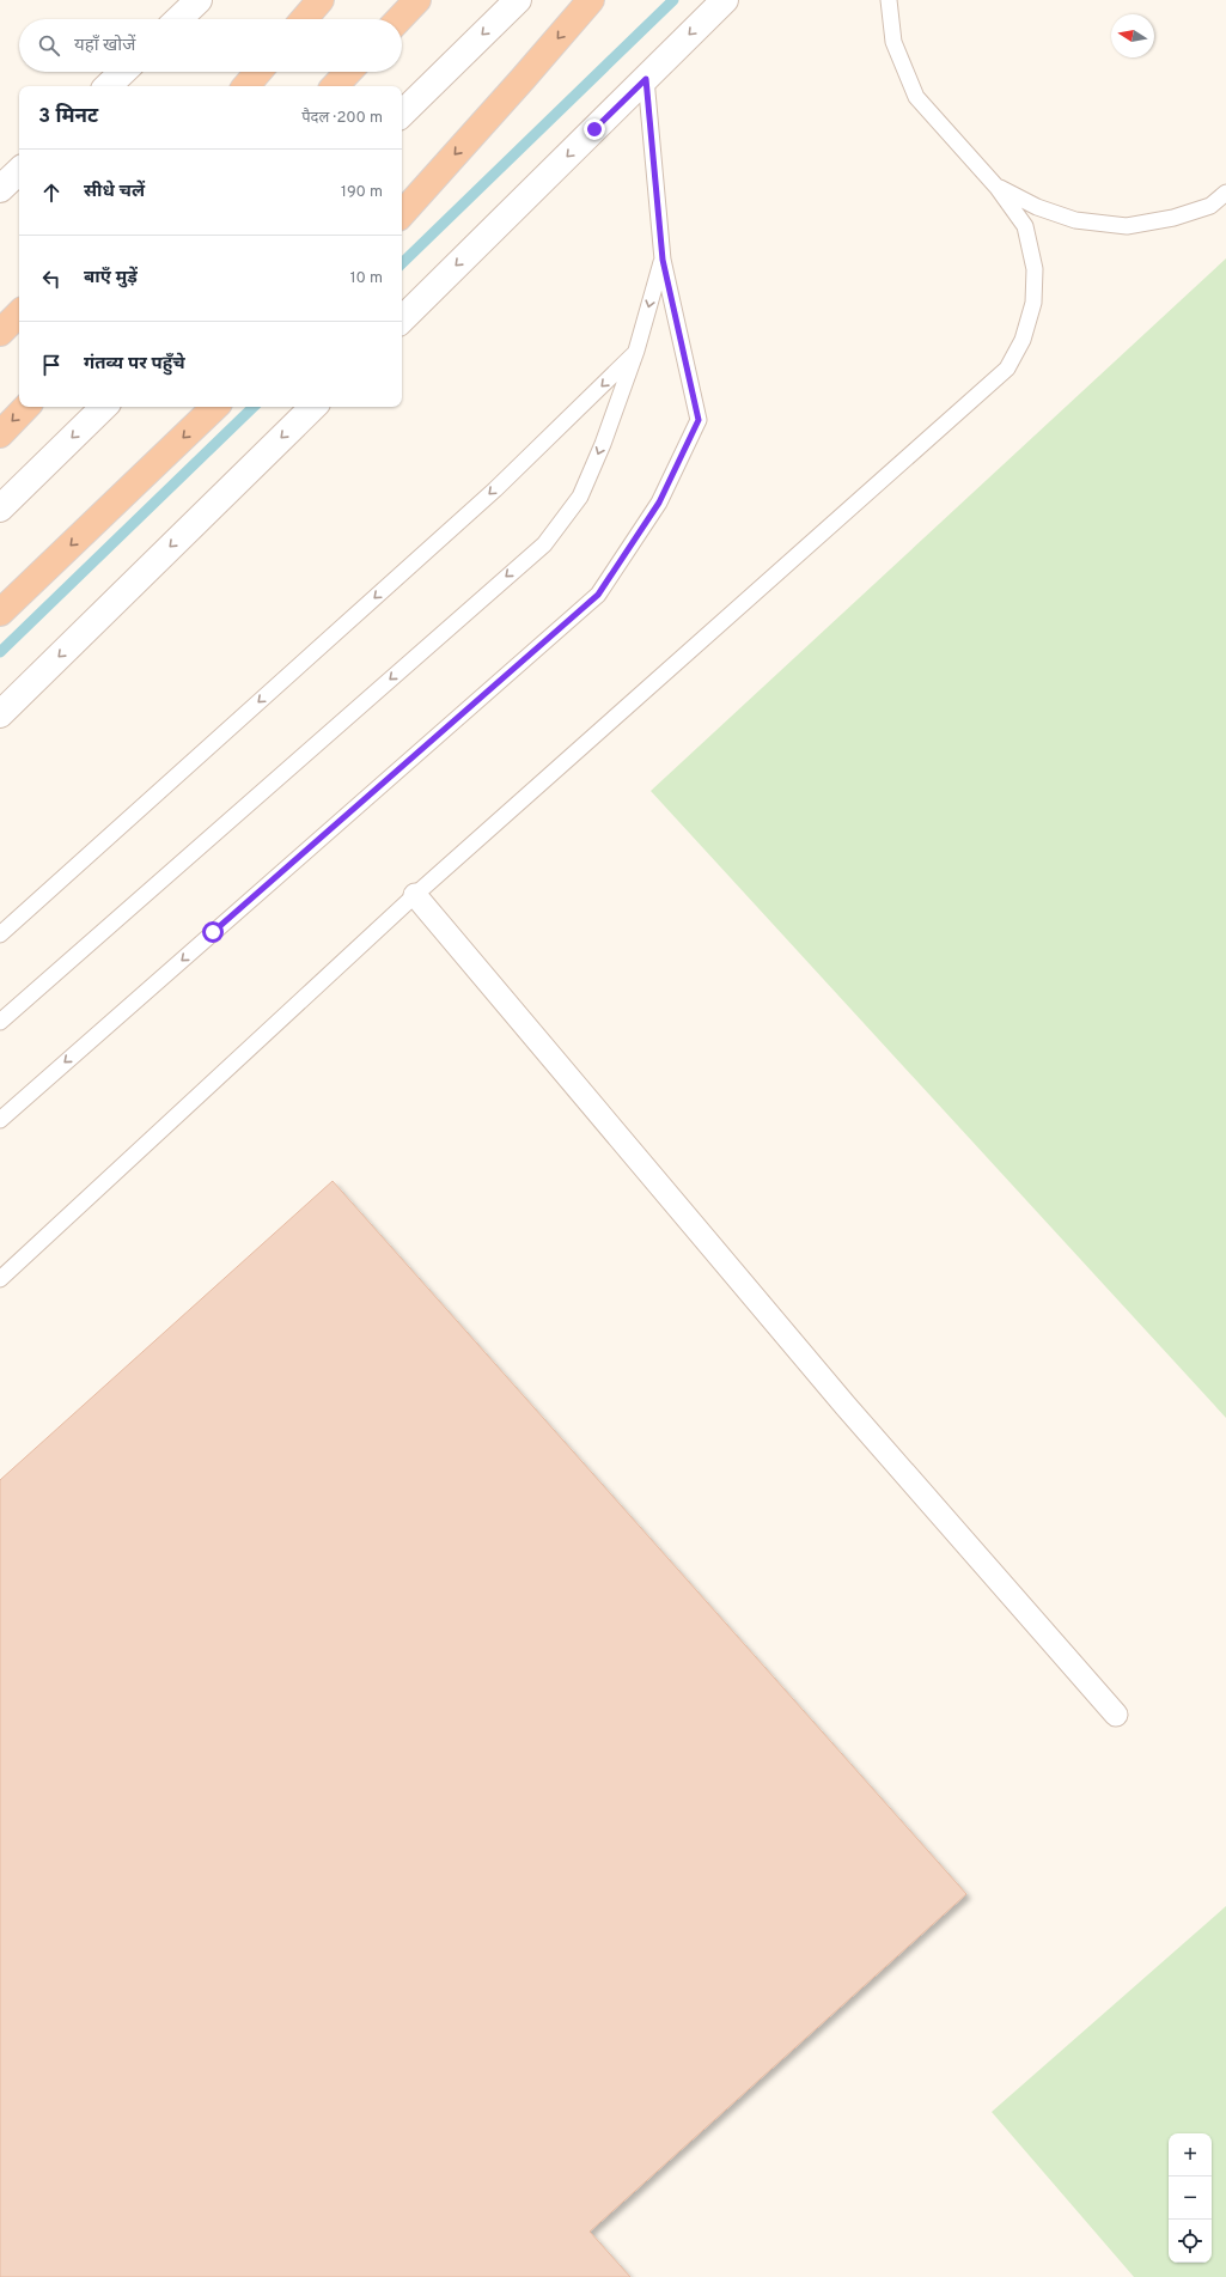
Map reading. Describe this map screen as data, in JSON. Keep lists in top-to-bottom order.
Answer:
{
  "north": "left",
  "page": {
    "search": "यहाँ खोजें",
    "heading": ["3 मिनट", "पैदल · 200 m"],
    "list": [
      ["सीधे चलें", "190 m"],
      ["बाएँ मुड़ें", "10 m"],
      "गंतव्य पर पहुँचे"
    ],
    "map_buttons": ["+", "−"]
  }
}
